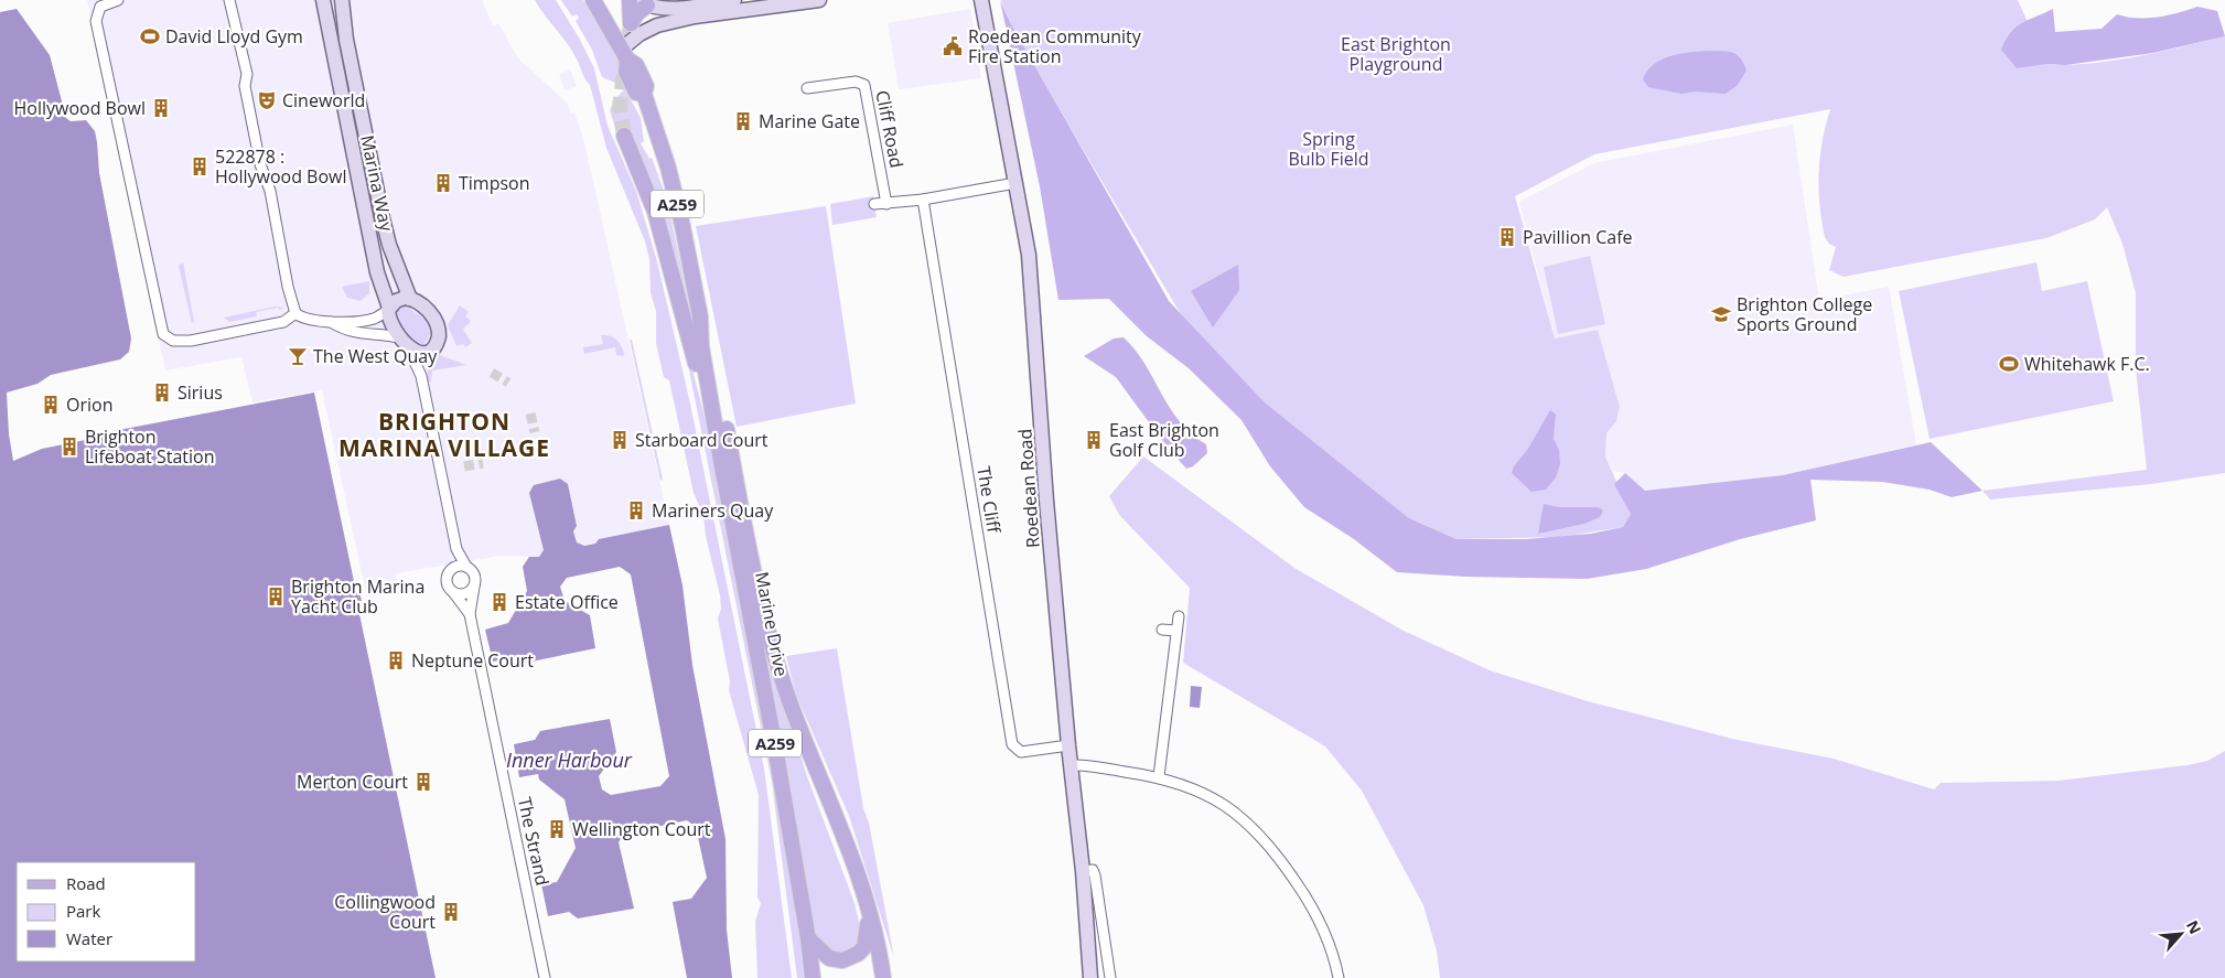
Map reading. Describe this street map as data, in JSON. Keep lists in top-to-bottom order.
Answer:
{
  "streets": {
    "main road": ["A259", "Marine Drive"],
    "street": [
      "Cliff Road",
      "Marina Way",
      "Roedean Road",
      "The Cliff",
      "The Strand"
    ]
  },
  "crossings": [
    ["Roedean Road", "The Cliff"]
  ],
  "districts": ["BRIGHTON MARINA VILLAGE"],
  "water": ["Inner Harbour"],
  "parks": ["East Brighton Playground", "Spring Bulb Field"],
  "places": {
    "sports": ["David Lloyd Gym", "Whitehawk F.C."],
    "public building": ["Roedean Community Fire Station"],
    "theatre": ["Cineworld"],
    "building": [
      "Hollywood Bowl",
      "Marine Gate",
      "522878 : Hollywood Bowl",
      "Timpson",
      "Pavillion Cafe",
      "Sirius",
      "Orion",
      "Starboard Court",
      "East Brighton Golf Club",
      "Brighton Lifeboat Station",
      "Mariners Quay",
      "Brighton Marina Yacht Club",
      "Estate Office",
      "Neptune Court",
      "Merton Court",
      "Wellington Court",
      "Collingwood Court"
    ],
    "school or university": ["Brighton College Sports Ground"],
    "bar": ["The West Quay"]
  },
  "legend": ["Road", "Park", "Water"],
  "north": "top right"
}
